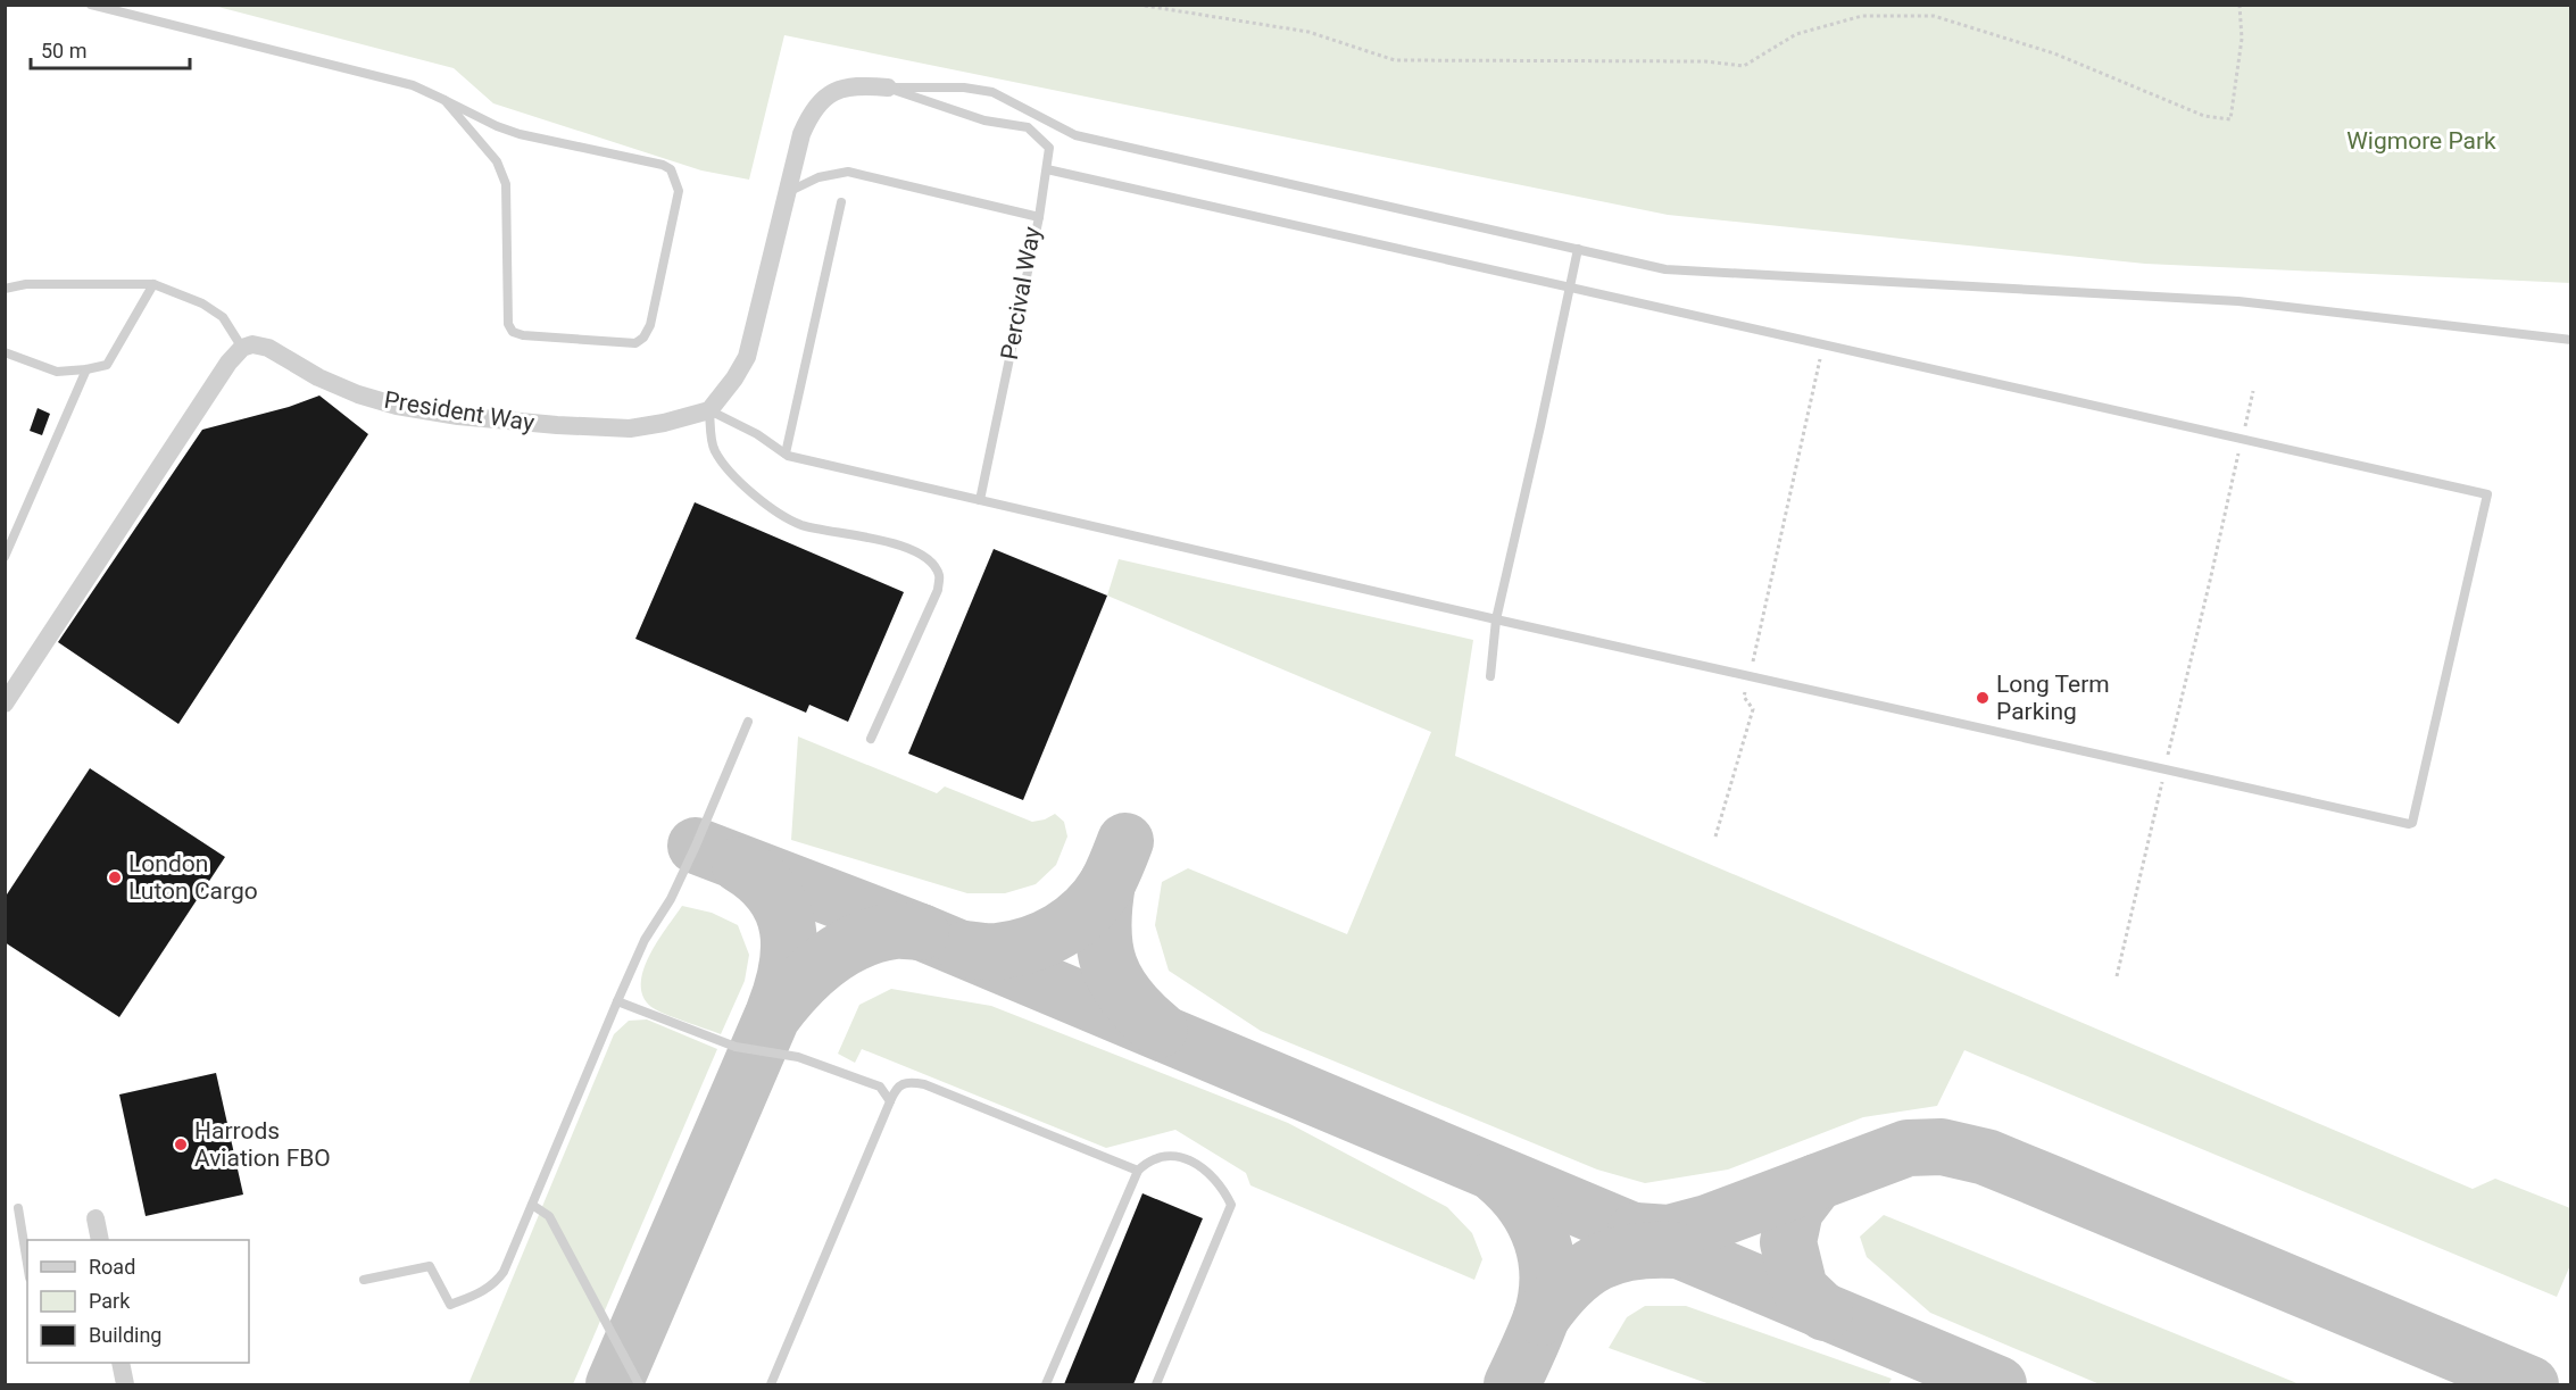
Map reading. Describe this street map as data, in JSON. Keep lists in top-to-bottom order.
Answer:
{
  "streets": {
    "street": ["President Way"],
    "lane": ["Percival Way"]
  },
  "parks": ["Wigmore Park"],
  "places": ["Long Term Parking", "London Luton Cargo", "Harrods Aviation FBO"],
  "legend": ["Road", "Park", "Building"],
  "scale_bar": "50 m"
}
